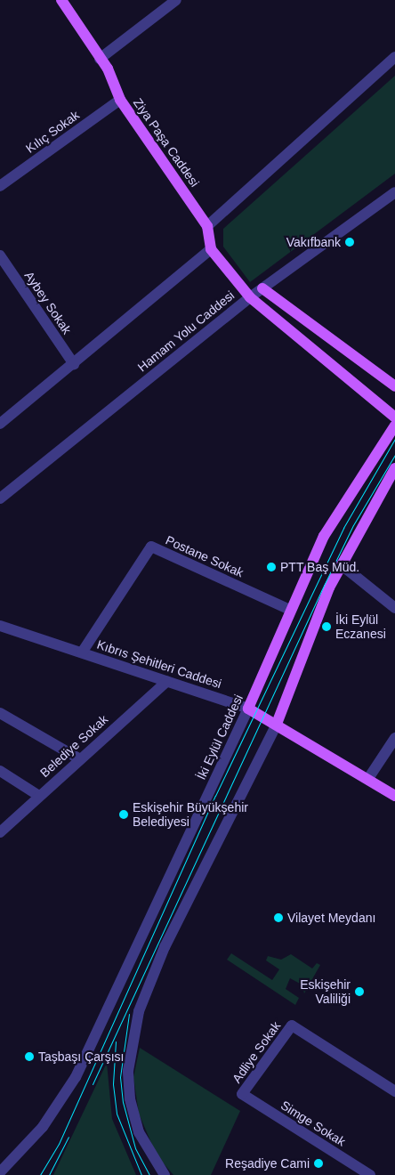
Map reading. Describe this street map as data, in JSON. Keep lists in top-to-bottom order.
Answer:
{
  "streets": {
    "main road": ["Ziya Paşa Caddesi", "Kıbrıs Şehitleri Caddesi", "İki Eylül Caddesi"],
    "street": [
      "Kılıç Sokak",
      "Aybey Sokak",
      "Hamam Yolu Caddesi",
      "Postane Sokak",
      "Belediye Sokak",
      "Adliye Sokak",
      "Simge Sokak"
    ]
  },
  "crossings": [
    ["Kılıç Sokak", "Ziya Paşa Caddesi"],
    ["Postane Sokak", "Kıbrıs Şehitleri Caddesi"],
    ["Postane Sokak", "İki Eylül Caddesi"],
    ["Kıbrıs Şehitleri Caddesi", "İki Eylül Caddesi"],
    ["Kıbrıs Şehitleri Caddesi", "Belediye Sokak"],
    ["Adliye Sokak", "Simge Sokak"]
  ],
  "places": [
    "Vakıfbank",
    "PTT Baş Müd.",
    "İki Eylül Eczanesi",
    "Eskişehir Büyükşehir Belediyesi",
    "Vilayet Meydanı",
    "Eskişehir Valiliği",
    "Taşbaşı Çarşısı",
    "Reşadiye Cami"
  ]
}
